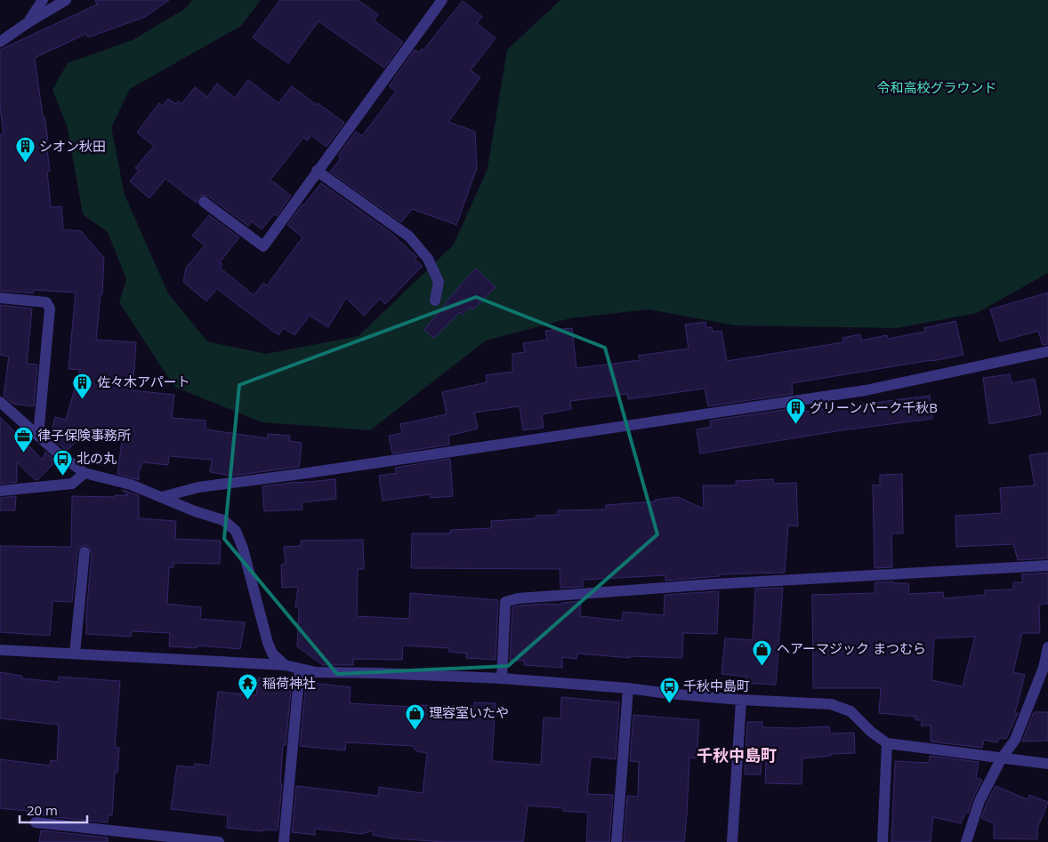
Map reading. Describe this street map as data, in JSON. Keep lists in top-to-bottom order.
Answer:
{
  "districts": ["千秋中島町"],
  "parks": ["令和高校グラウンド"],
  "places": {
    "building": ["シオン秋田", "佐々木アパート", "グリーンパーク千秋B"],
    "office": ["律子保険事務所"],
    "bus stop": ["北の丸", "千秋中島町"],
    "shop": ["ヘアーマジック まつむら", "理容室いたや"],
    "temple": ["稲荷神社"]
  },
  "scale_bar": "20 m"
}
